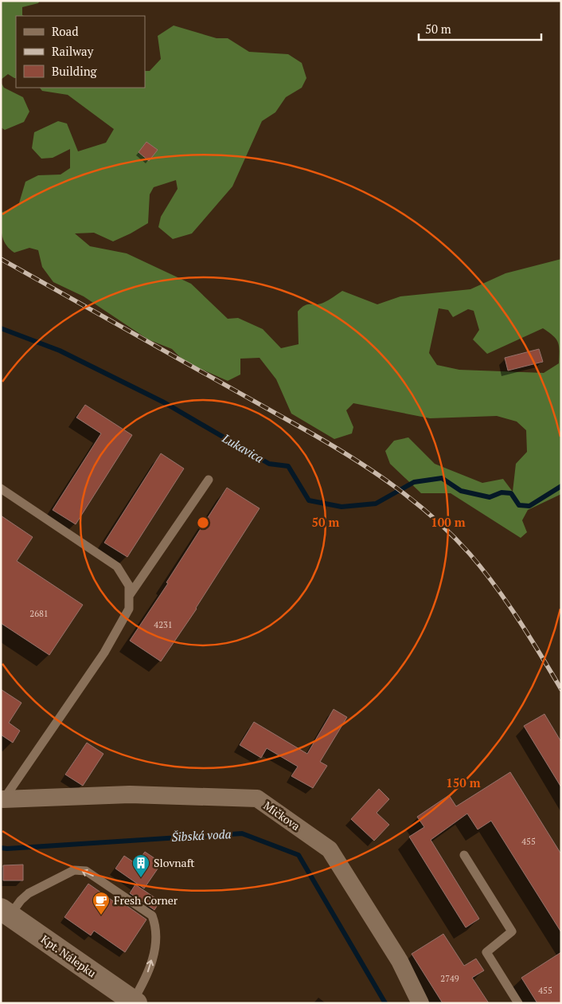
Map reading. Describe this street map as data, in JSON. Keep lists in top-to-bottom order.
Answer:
{
  "streets": {
    "main road": ["Kpt. Nálepku"],
    "street": ["Mičkova"]
  },
  "water": ["Lukavica", "Šibská voda"],
  "places": {
    "building": ["Slovnaft"],
    "cafe": ["Fresh Corner"]
  },
  "house_numbers": [
    "2681",
    "4231",
    "455",
    "2749",
    "455"
  ],
  "legend": ["Road", "Railway", "Building"],
  "scale_bar": "50 m",
  "rings": ["50 m", "100 m", "150 m"]
}
